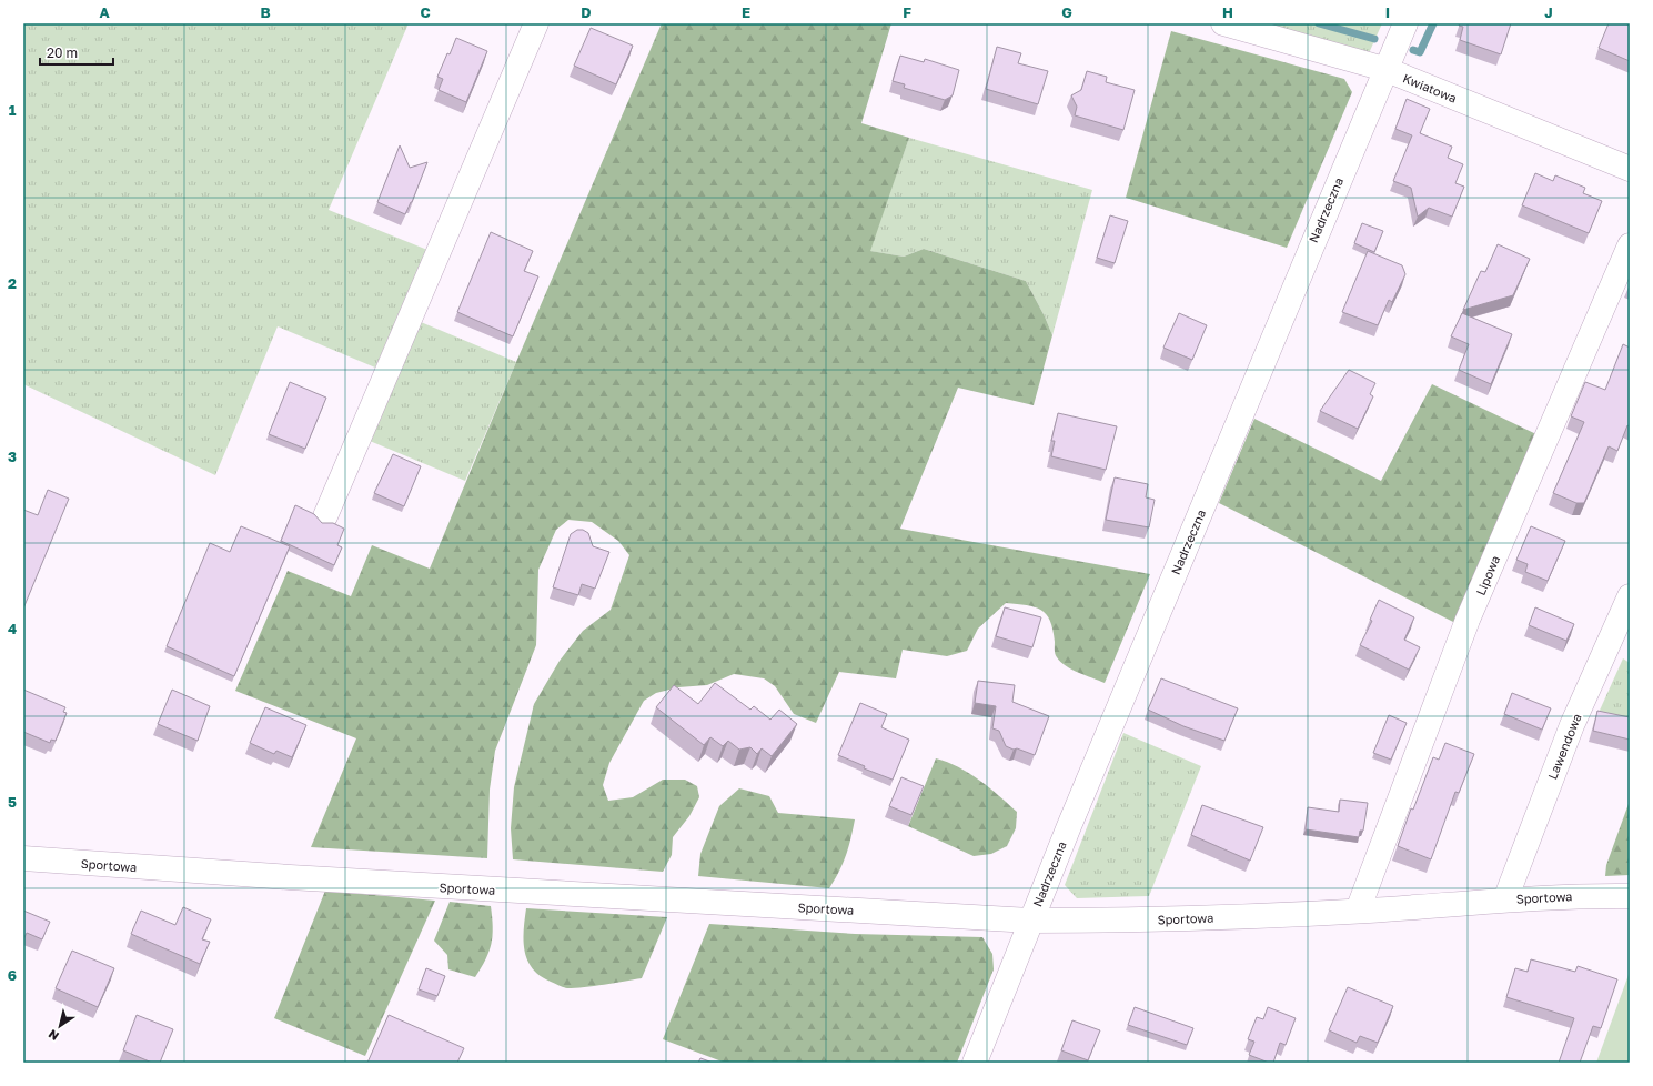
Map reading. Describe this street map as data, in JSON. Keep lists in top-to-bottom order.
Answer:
{
  "streets": {
    "street": [
      "Kwiatowa",
      "Nadrzeczna",
      "Lipowa",
      "Lawendowa",
      "Sportowa"
    ]
  },
  "crossings": [
    ["Kwiatowa", "Nadrzeczna"],
    ["Nadrzeczna", "Sportowa"],
    ["Lipowa", "Sportowa"],
    ["Lawendowa", "Sportowa"]
  ],
  "scale_bar": "20 m",
  "north": "bottom left",
  "grid": {
    "columns": [
      "A",
      "B",
      "C",
      "D",
      "E",
      "F",
      "G",
      "H",
      "I",
      "J"
    ],
    "rows": [
      "1",
      "2",
      "3",
      "4",
      "5",
      "6"
    ]
  }
}
